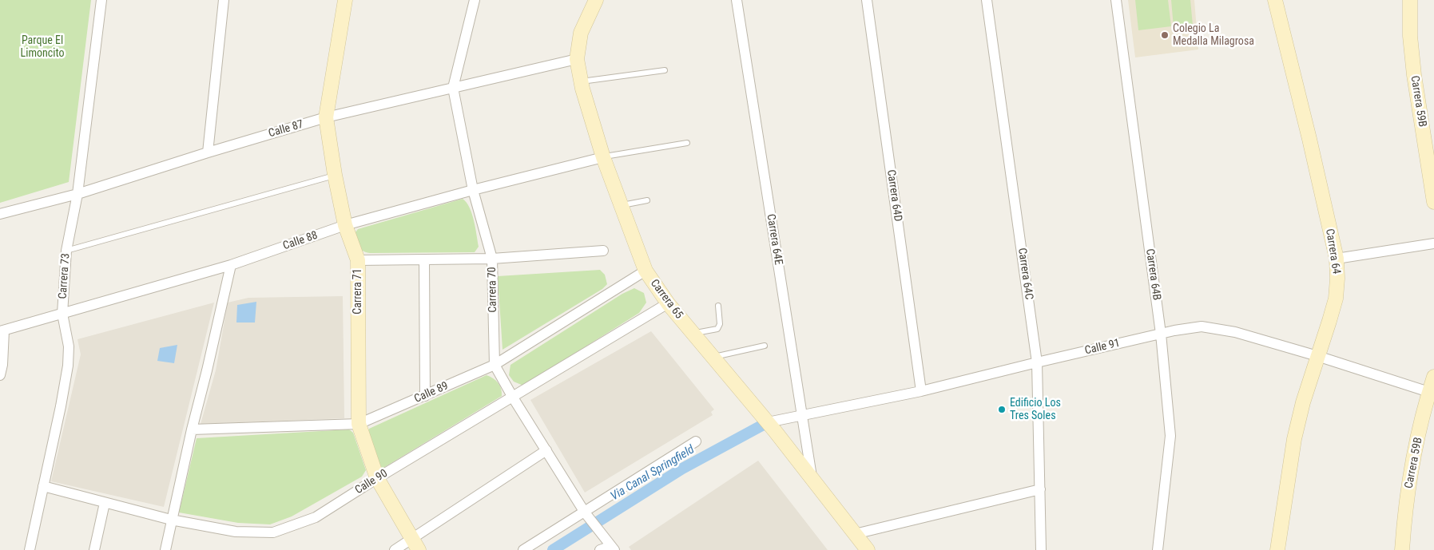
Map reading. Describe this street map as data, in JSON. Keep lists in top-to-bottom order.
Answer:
{
  "streets": {
    "street": [
      "Carrera 59B",
      "Calle 87",
      "Carrera 64D",
      "Carrera 64E",
      "Calle 88",
      "Carrera 64",
      "Carrera 64C",
      "Carrera 64B",
      "Carrera 73",
      "Carrera 70",
      "Carrera 71",
      "Carrera 65",
      "Calle 91",
      "Calle 89",
      "Calle 90"
    ]
  },
  "crossings": [
    ["Carrera 59B", "Calle 91"],
    ["Calle 87", "Carrera 73"],
    ["Calle 87", "Carrera 70"],
    ["Calle 87", "Carrera 71"],
    ["Calle 87", "Carrera 65"],
    ["Carrera 64D", "Calle 91"],
    ["Carrera 64E", "Carrera 65"],
    ["Carrera 64E", "Calle 91"],
    ["Calle 88", "Carrera 73"],
    ["Calle 88", "Carrera 70"],
    ["Calle 88", "Carrera 71"],
    ["Calle 88", "Carrera 65"],
    ["Carrera 64", "Calle 91"],
    ["Carrera 64C", "Calle 91"],
    ["Carrera 64B", "Calle 91"],
    ["Carrera 73", "Calle 90"],
    ["Carrera 70", "Calle 89"],
    ["Carrera 70", "Calle 90"],
    ["Carrera 71", "Calle 89"],
    ["Carrera 71", "Calle 90"],
    ["Carrera 65", "Calle 91"],
    ["Carrera 65", "Calle 89"],
    ["Carrera 65", "Calle 90"]
  ],
  "water": ["Via Canal Springfield"],
  "parks": ["Parque El Limoncito"],
  "places": ["Colegio La Medalla Milagrosa", "Edificio Los Tres Soles"]
}
